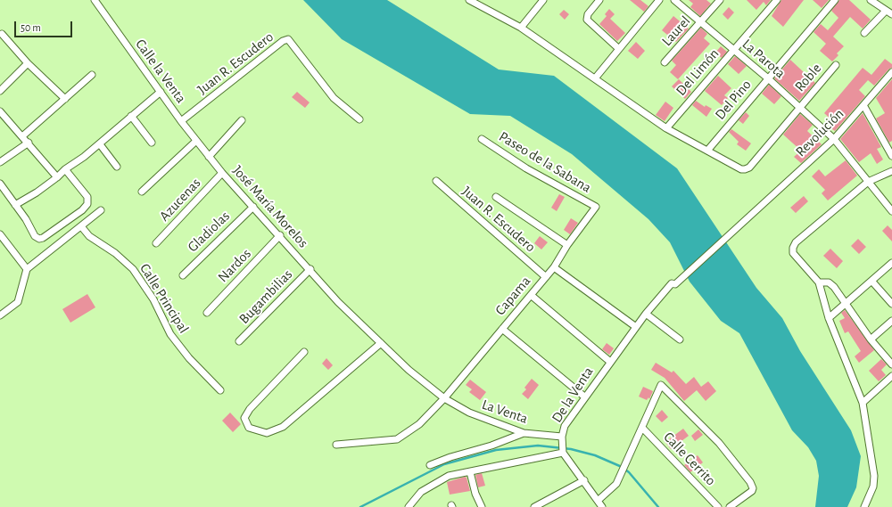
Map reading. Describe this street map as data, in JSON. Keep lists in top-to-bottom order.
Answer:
{
  "streets": {
    "street": [
      "Laurel",
      "La Parota",
      "Juan R. Escudero",
      "Calle la Venta",
      "Del Limón",
      "Roble",
      "Del Pino",
      "Revolución",
      "Paseo de la Sabana",
      "Azucenas",
      "José María Morelos",
      "Gladiolas",
      "Nardos",
      "Capama",
      "Bugambilias",
      "Calle Principal",
      "De la Venta",
      "La Venta",
      "Calle Cerrito"
    ]
  },
  "crossings": [
    ["Laurel", "La Parota"],
    ["La Parota", "Del Limón"],
    ["La Parota", "Roble"],
    ["La Parota", "Del Pino"],
    ["La Parota", "Revolución"],
    ["Juan R. Escudero", "Calle la Venta"],
    ["Juan R. Escudero", "José María Morelos"],
    ["Juan R. Escudero", "Capama"],
    ["Calle la Venta", "José María Morelos"],
    ["Del Limón", "Roble"],
    ["Roble", "Del Pino"],
    ["Revolución", "De la Venta"],
    ["Paseo de la Sabana", "Capama"],
    ["Azucenas", "José María Morelos"],
    ["José María Morelos", "Gladiolas"],
    ["José María Morelos", "Nardos"],
    ["José María Morelos", "Bugambilias"],
    ["José María Morelos", "La Venta"],
    ["Capama", "La Venta"],
    ["De la Venta", "La Venta"]
  ],
  "scale_bar": "50 m"
}
